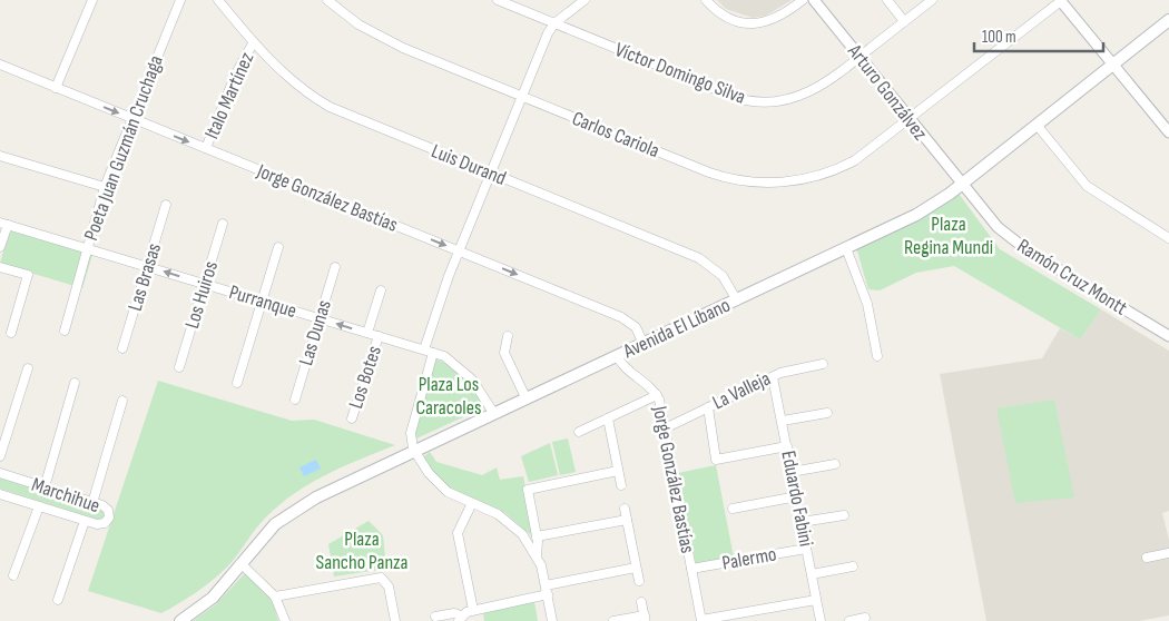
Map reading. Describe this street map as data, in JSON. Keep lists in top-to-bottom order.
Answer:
{
  "streets": {
    "main road": ["Avenida El Líbano"],
    "street": [
      "Víctor Domingo Silva",
      "Arturo Gonzálvez",
      "Italo Martínez",
      "Carlos Cariola",
      "Poeta Juan Guzmán Cruchaga",
      "Luis Durand",
      "Jorge González Bastías",
      "Las Brasas",
      "Ramón Cruz Montt",
      "Los Huiros",
      "Purranque",
      "Las Dunas",
      "Los Botes",
      "La Valleja",
      "Marchihue",
      "Eduardo Fabini",
      "Palermo"
    ]
  },
  "crossings": [
    ["Víctor Domingo Silva", "Arturo Gonzálvez"],
    ["Arturo Gonzálvez", "Carlos Cariola"],
    ["Arturo Gonzálvez", "Ramón Cruz Montt"],
    ["Arturo Gonzálvez", "Avenida El Líbano"],
    ["Italo Martínez", "Luis Durand"],
    ["Italo Martínez", "Jorge González Bastías"],
    ["Poeta Juan Guzmán Cruchaga", "Jorge González Bastías"],
    ["Poeta Juan Guzmán Cruchaga", "Purranque"],
    ["Luis Durand", "Avenida El Líbano"],
    ["Jorge González Bastías", "Avenida El Líbano"],
    ["Jorge González Bastías", "La Valleja"],
    ["Jorge González Bastías", "Palermo"],
    ["Las Brasas", "Purranque"],
    ["Ramón Cruz Montt", "Avenida El Líbano"],
    ["Los Huiros", "Purranque"],
    ["Purranque", "Avenida El Líbano"],
    ["Purranque", "Las Dunas"],
    ["Purranque", "Los Botes"],
    ["La Valleja", "Eduardo Fabini"],
    ["Eduardo Fabini", "Palermo"]
  ],
  "one_way": ["Jorge González Bastías"],
  "parks": ["Plaza Regina Mundi", "Plaza Los Caracoles", "Plaza Sancho Panza"],
  "scale_bar": "100 m"
}
